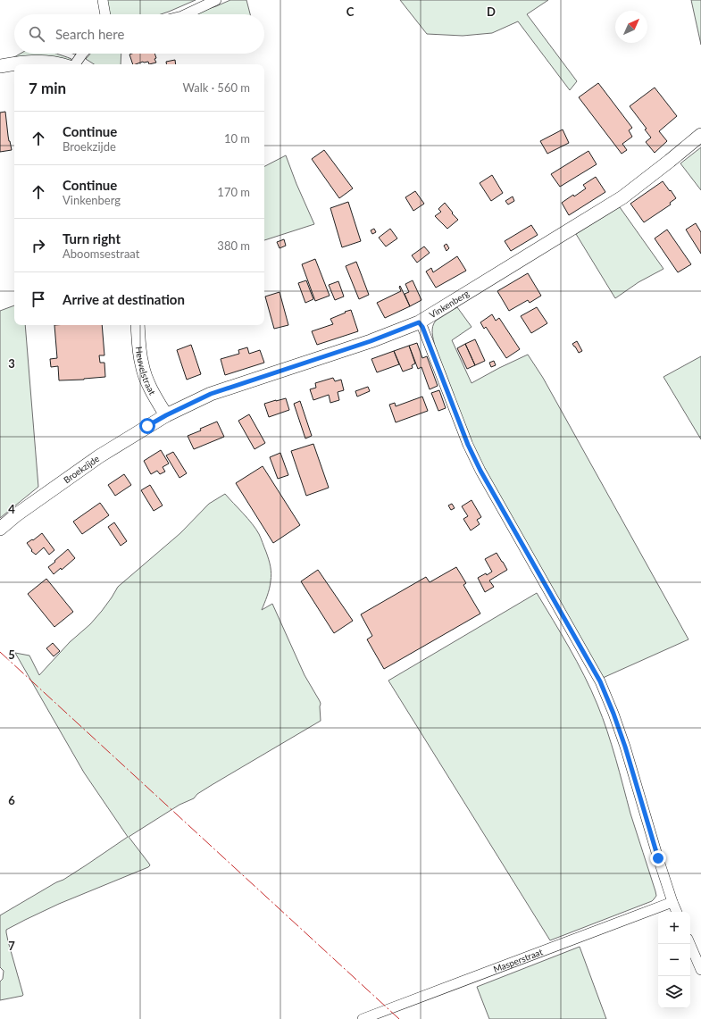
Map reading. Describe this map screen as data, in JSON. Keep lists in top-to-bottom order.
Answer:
{
  "streets": {
    "street": [
      "Vinkenberg",
      "Heuvelstraat",
      "Broekzijde",
      "Masperstraat"
    ]
  },
  "crossings": [
    ["Vinkenberg", "Heuvelstraat"],
    ["Vinkenberg", "Broekzijde"],
    ["Heuvelstraat", "Broekzijde"]
  ],
  "north": "top right",
  "page": {
    "search": "Search here",
    "heading": ["7 min", "Walk · 560 m"],
    "list": [
      ["Continue", "Broekzijde", "10 m"],
      ["Continue", "Vinkenberg", "170 m"],
      ["Turn right", "Aboomsestraat", "380 m"],
      "Arrive at destination"
    ],
    "map_buttons": ["+", "−"]
  },
  "grid": {
    "columns": ["C", "D"],
    "rows": [
      "3",
      "4",
      "5",
      "6",
      "7"
    ]
  }
}
